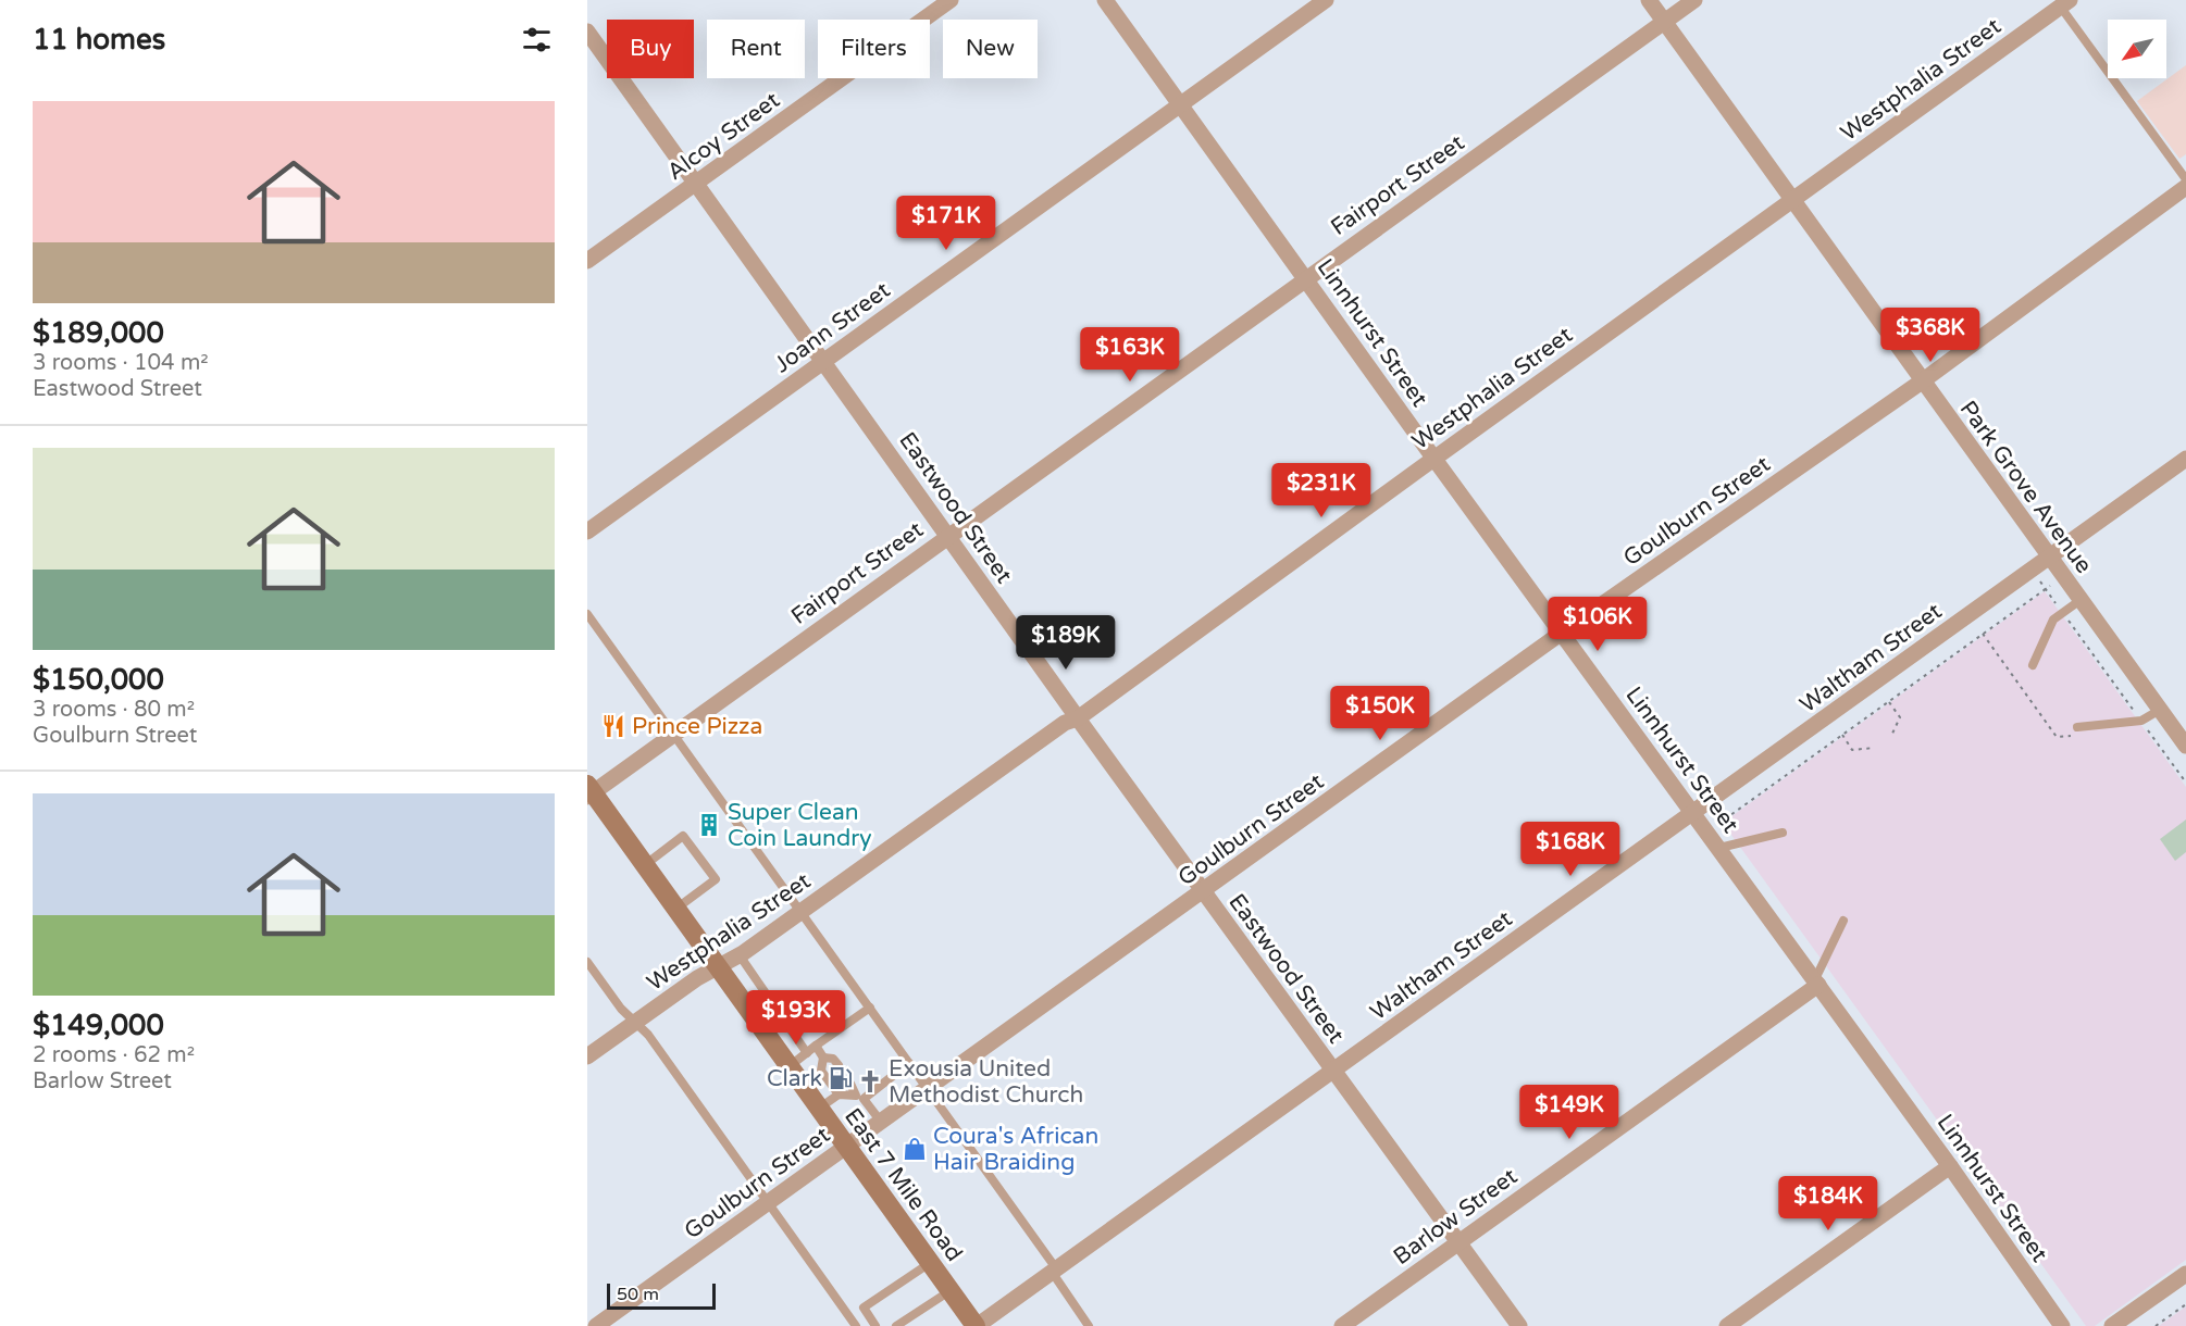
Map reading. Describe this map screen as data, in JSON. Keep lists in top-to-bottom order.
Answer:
{
  "streets": {
    "street": [
      "Westphalia Street",
      "Alcoy Street",
      "Fairport Street",
      "Joann Street",
      "Linnhurst Street",
      "Park Grove Avenue",
      "Eastwood Street",
      "Goulburn Street",
      "Waltham Street",
      "East 7 Mile Road",
      "Barlow Street"
    ]
  },
  "crossings": [
    ["Westphalia Street", "Linnhurst Street"],
    ["Westphalia Street", "Park Grove Avenue"],
    ["Westphalia Street", "Eastwood Street"],
    ["Westphalia Street", "East 7 Mile Road"],
    ["Alcoy Street", "Eastwood Street"],
    ["Fairport Street", "Linnhurst Street"],
    ["Fairport Street", "Park Grove Avenue"],
    ["Fairport Street", "Eastwood Street"],
    ["Fairport Street", "East 7 Mile Road"],
    ["Joann Street", "Linnhurst Street"],
    ["Joann Street", "Eastwood Street"],
    ["Linnhurst Street", "Goulburn Street"],
    ["Linnhurst Street", "Waltham Street"],
    ["Linnhurst Street", "Barlow Street"],
    ["Park Grove Avenue", "Goulburn Street"],
    ["Park Grove Avenue", "Waltham Street"],
    ["Eastwood Street", "Goulburn Street"],
    ["Eastwood Street", "Waltham Street"],
    ["Eastwood Street", "Barlow Street"],
    ["Goulburn Street", "East 7 Mile Road"],
    ["Waltham Street", "East 7 Mile Road"]
  ],
  "places": {
    "restaurant": ["Prince Pizza"],
    "building": ["Super Clean Coin Laundry"],
    "fuel station": ["Clark"],
    "church": ["Exousia United Methodist Church"],
    "shop": ["Coura's African Hair Braiding"]
  },
  "scale_bar": "50 m",
  "north": "bottom left",
  "page": {
    "heading": "11 homes",
    "chip": [
      "Buy",
      "Rent",
      "Filters",
      "New"
    ],
    "list": [
      {
        "name": "$189,000",
        "note": "3 rooms · 104 m² · Eastwood Street"
      },
      {
        "name": "$150,000",
        "note": "3 rooms · 80 m² · Goulburn Street"
      },
      {
        "name": "$149,000",
        "note": "2 rooms · 62 m² · Barlow Street"
      }
    ],
    "price": [
      "$171K",
      "$368K",
      "$163K",
      "$231K",
      "$106K",
      "$189K",
      "$150K",
      "$168K",
      "$193K",
      "$149K",
      "$184K"
    ],
    "scale": "50 m"
  }
}
